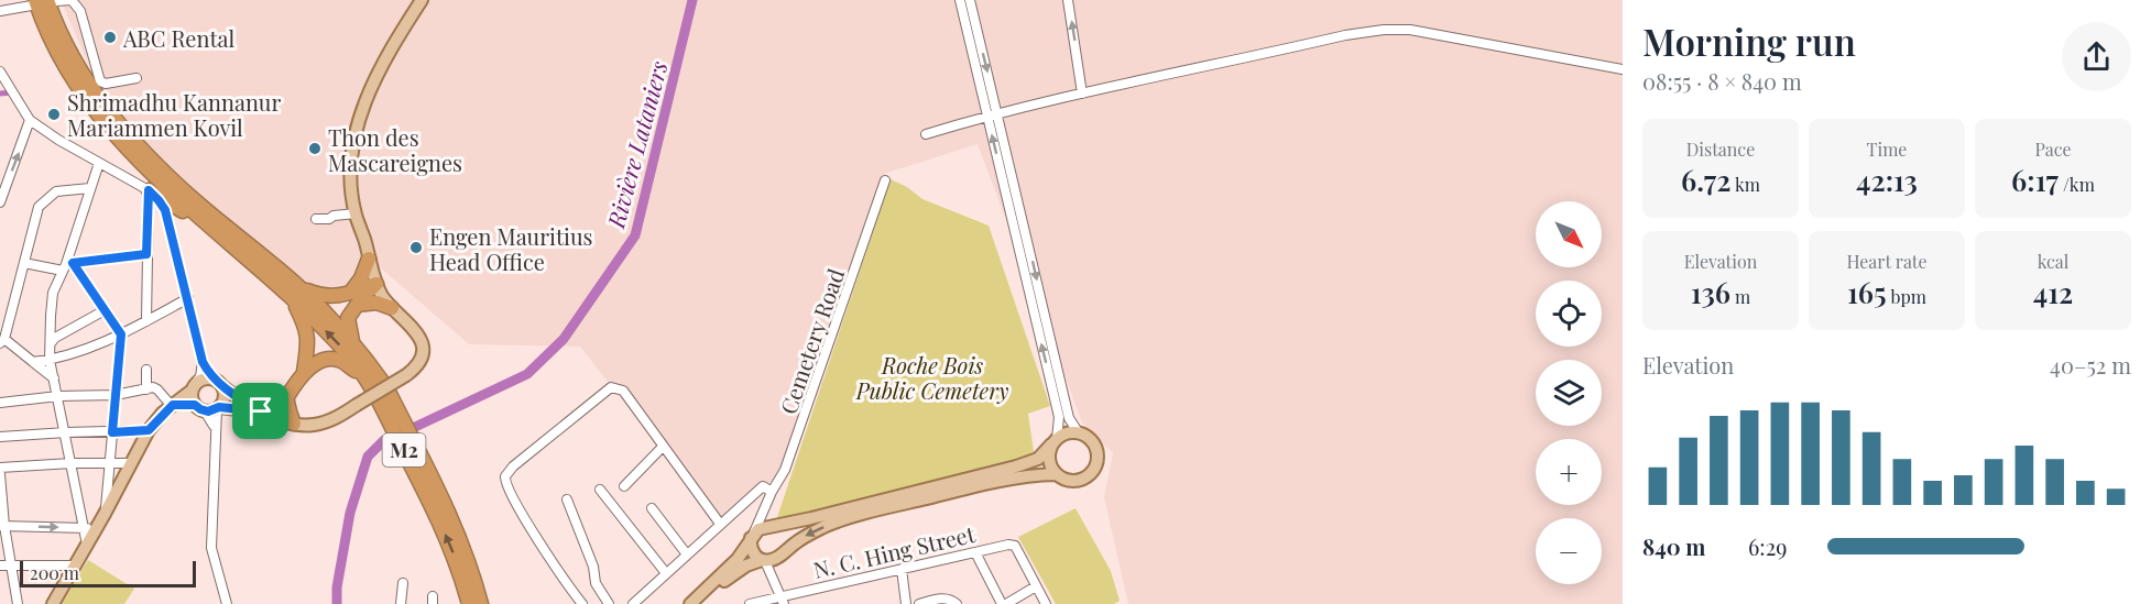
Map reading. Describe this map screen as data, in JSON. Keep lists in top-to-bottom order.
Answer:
{
  "streets": {
    "highway": ["M2"],
    "street": ["Cemetery Road", "N. C. Hing Street"]
  },
  "water": ["Rivière Lataniers"],
  "parks": ["Roche Bois Public Cemetery"],
  "places": [
    "ABC Rental",
    "Shrimadhu Kannanur Mariammen Kovil",
    "Thon des Mascareignes",
    "Engen Mauritius Head Office"
  ],
  "scale_bar": "200 m",
  "north": "bottom right",
  "page": {
    "heading": ["Morning run", "08:55 · 8 × 840 m"],
    "stats": [
      ["Distance", "6.72 km"],
      ["Time", "42:13"],
      ["Pace", "6:17 /km"],
      ["Elevation", "136 m"],
      ["Heart rate", "165 bpm"],
      ["kcal", "412"]
    ],
    "map_buttons": ["+", "−"],
    "chart": ["Elevation", "40–52 m"],
    "list": [
      {
        "name": "840 m",
        "note": "6:29"
      }
    ],
    "scale": "200 m"
  }
}
